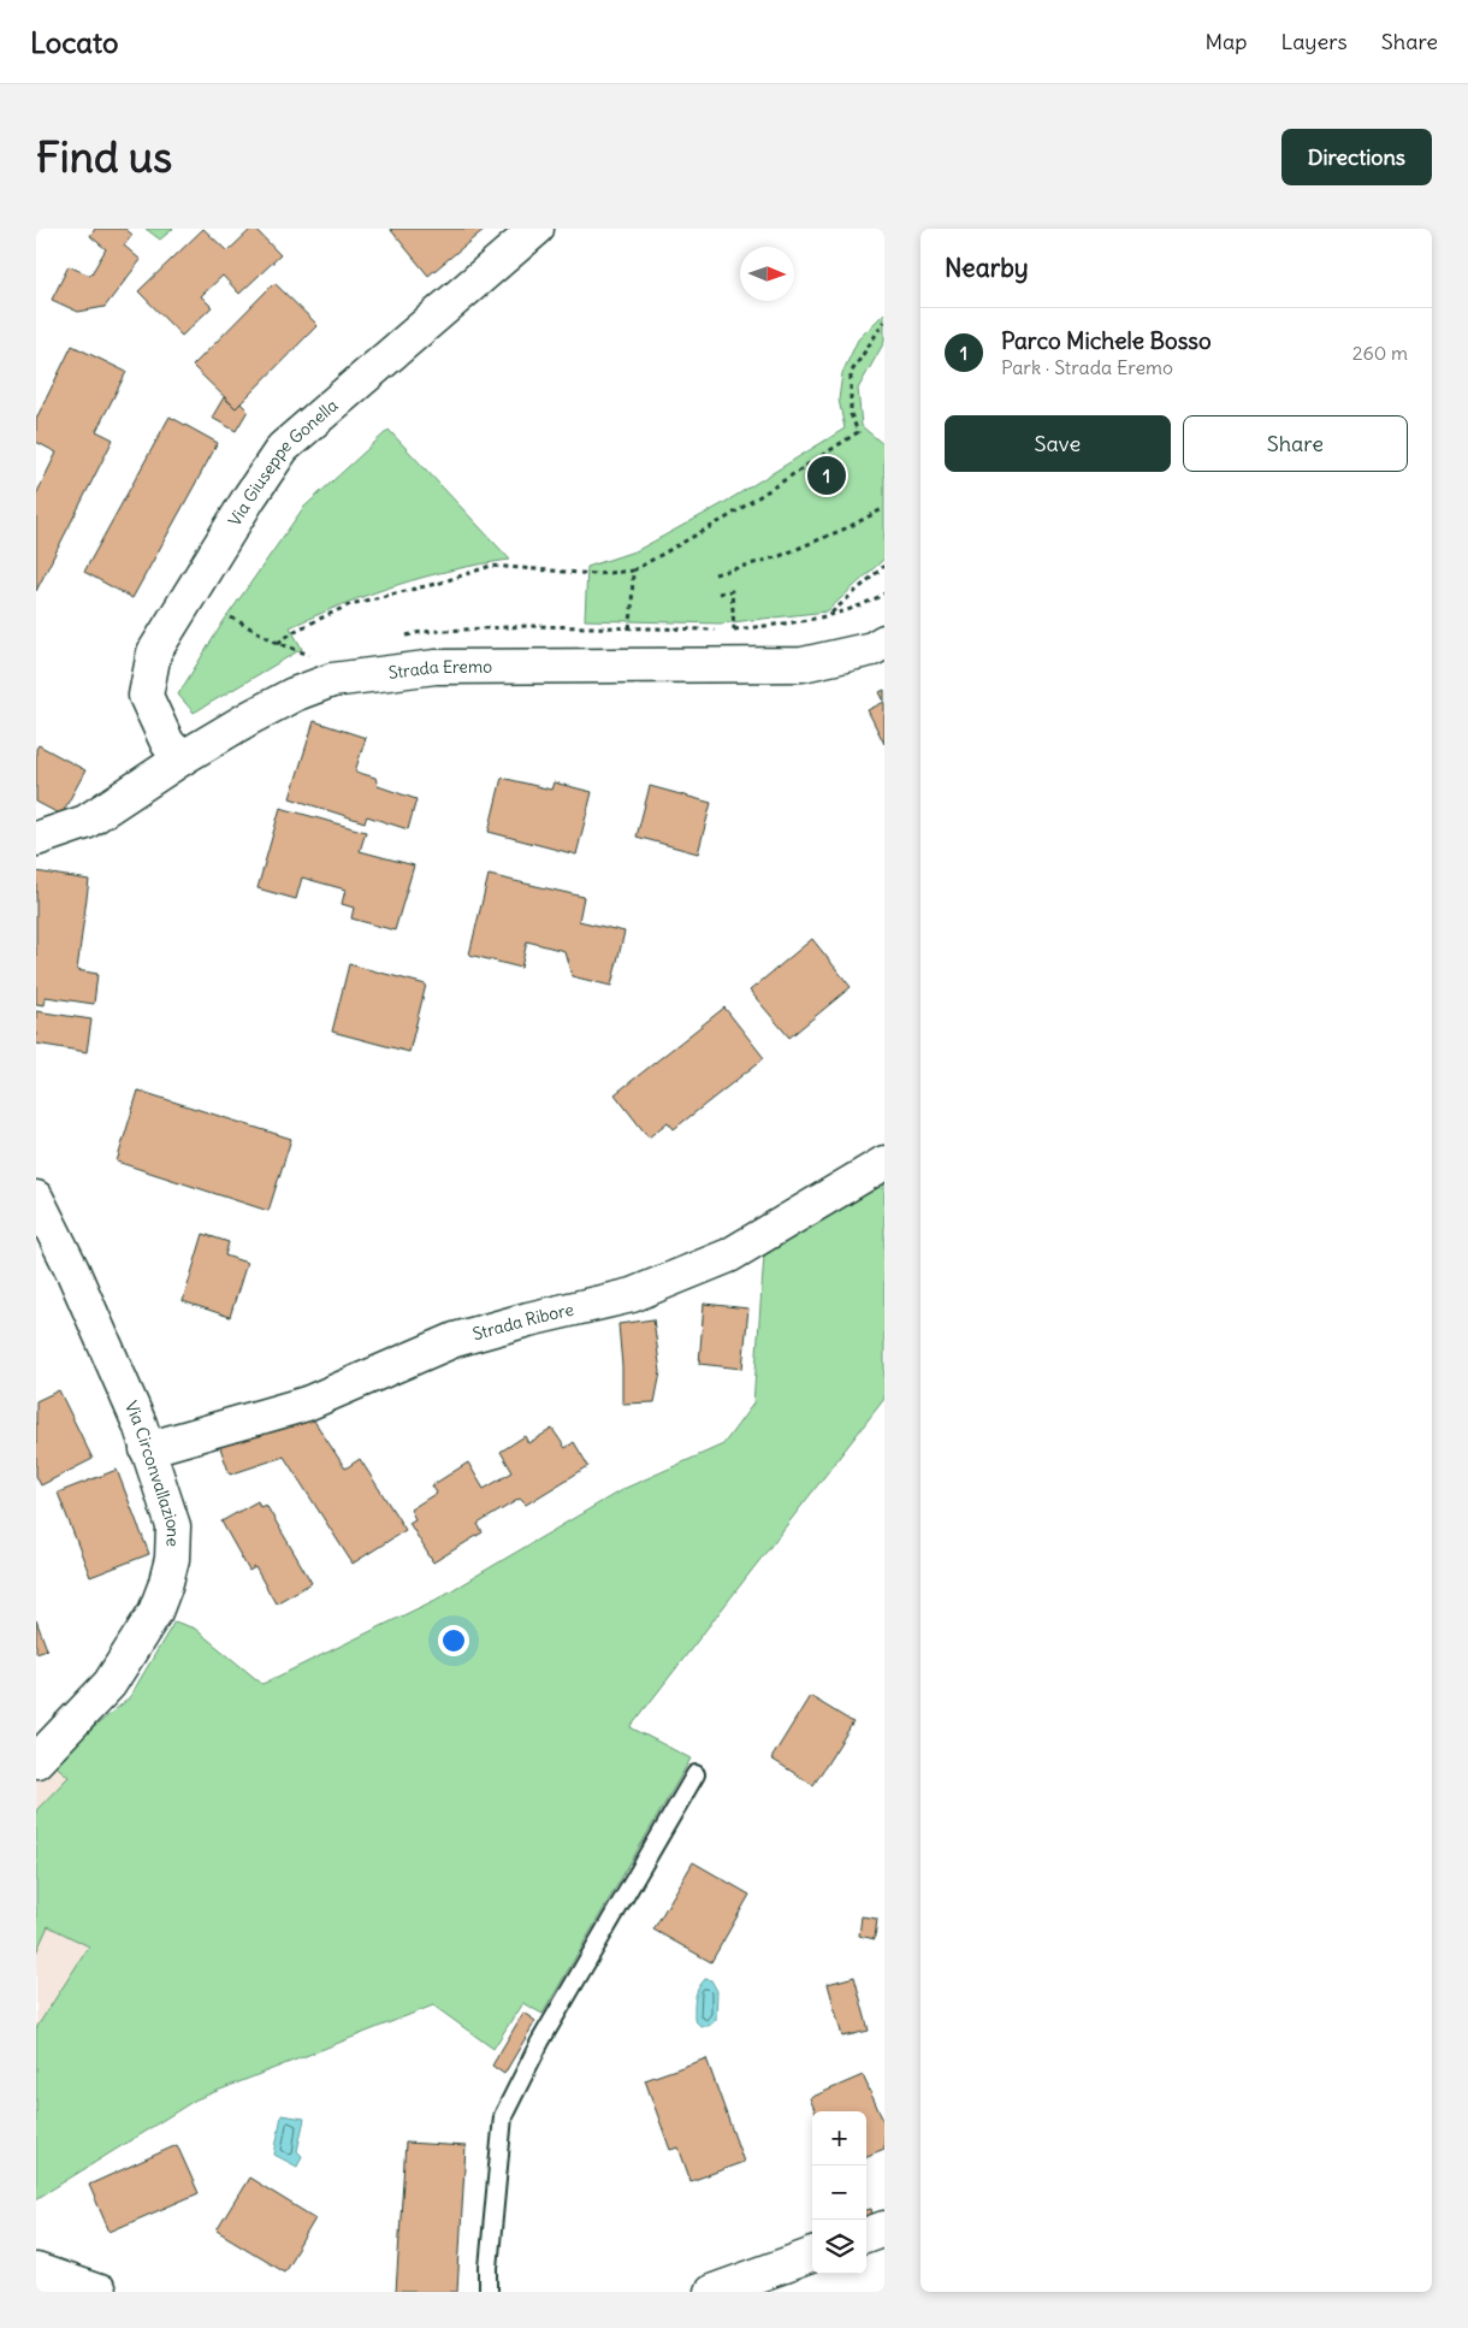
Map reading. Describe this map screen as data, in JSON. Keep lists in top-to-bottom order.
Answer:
{
  "streets": {
    "street": [
      "Via Giuseppe Gonella",
      "Strada Eremo",
      "Strada Ribore",
      "Via Circonvallazione"
    ]
  },
  "crossings": [
    ["Via Giuseppe Gonella", "Strada Eremo"],
    ["Strada Ribore", "Via Circonvallazione"]
  ],
  "north": "right",
  "page": {
    "header": "Locato",
    "nav": ["Map", "Layers", "Share"],
    "buttons": [
      "Directions",
      ["Save", "Share"]
    ],
    "title": "Find us",
    "heading": "Nearby",
    "list": [
      {
        "mark": "1",
        "name": "Parco Michele Bosso",
        "note": "Park · Strada Eremo",
        "value": "260 m"
      }
    ],
    "pins": "1",
    "map_buttons": ["+", "−"]
  }
}
